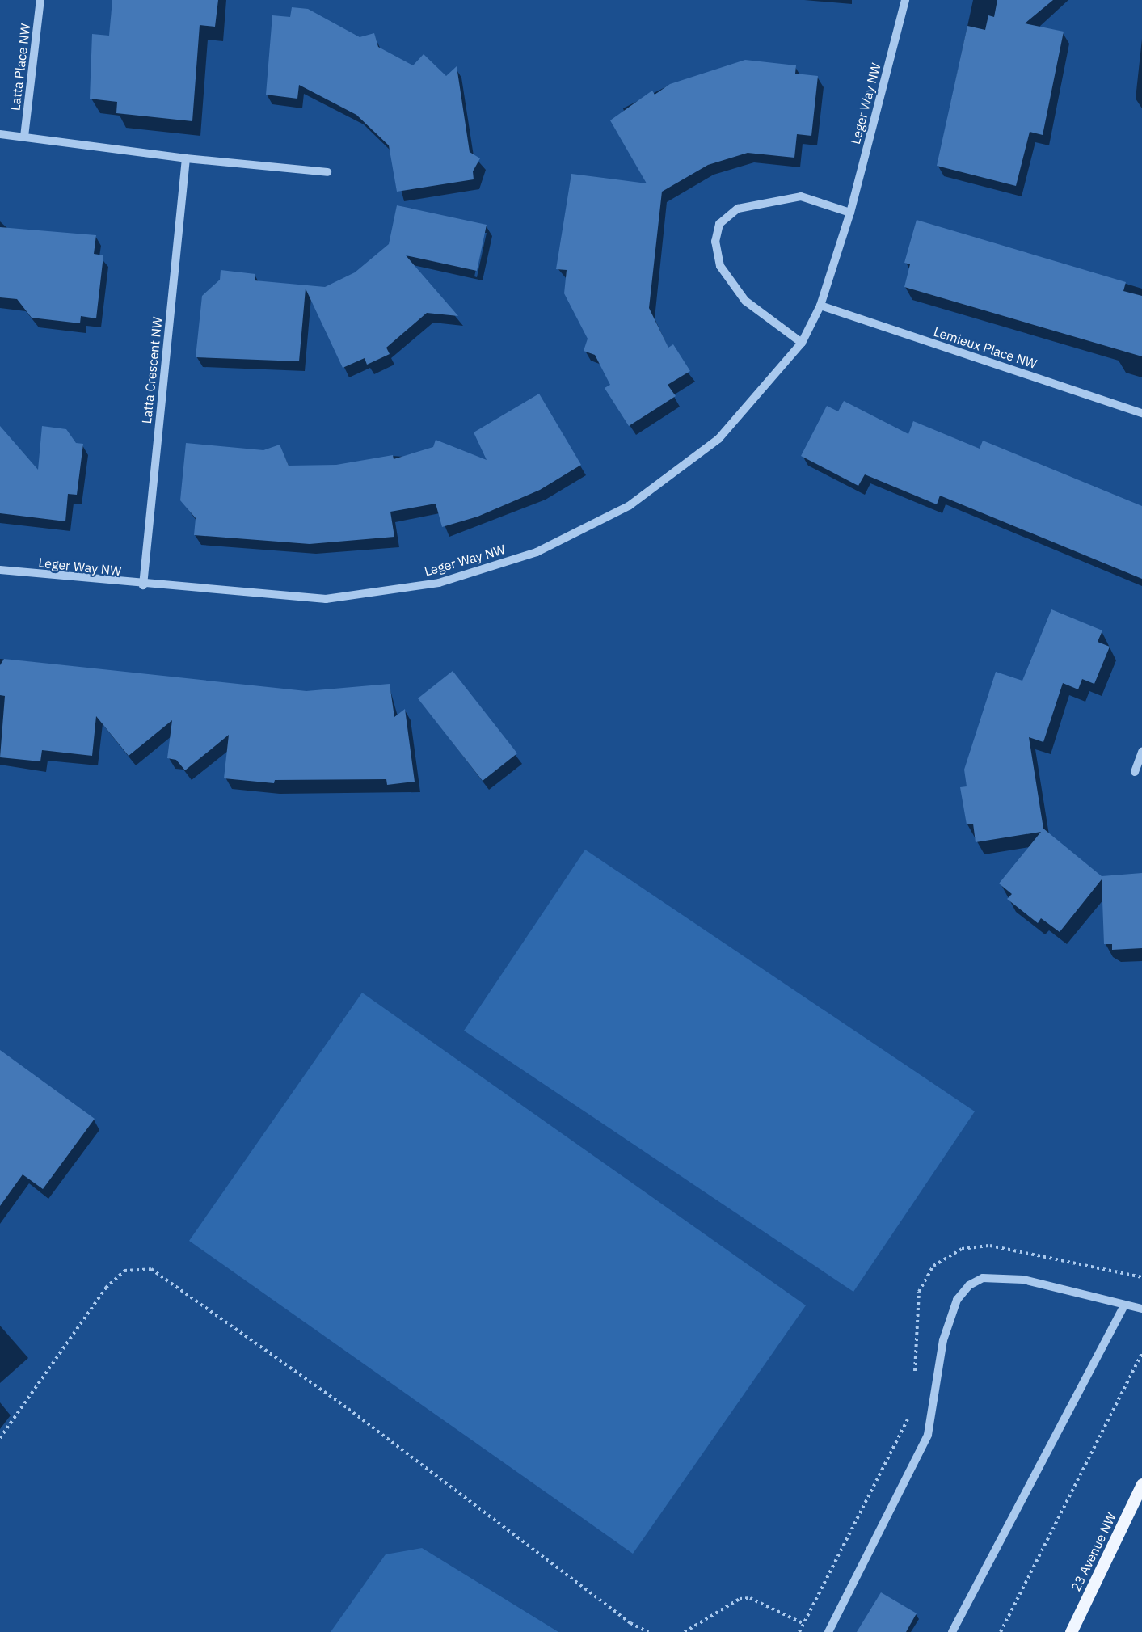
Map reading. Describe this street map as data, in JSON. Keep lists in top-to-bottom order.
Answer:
{
  "streets": {
    "main road": ["23 Avenue NW"],
    "street": [
      "Latta Place NW",
      "Leger Way NW",
      "Lemieux Place NW",
      "Latta Crescent NW"
    ]
  },
  "crossings": [
    ["Leger Way NW", "Lemieux Place NW"],
    ["Leger Way NW", "Latta Crescent NW"]
  ]
}
